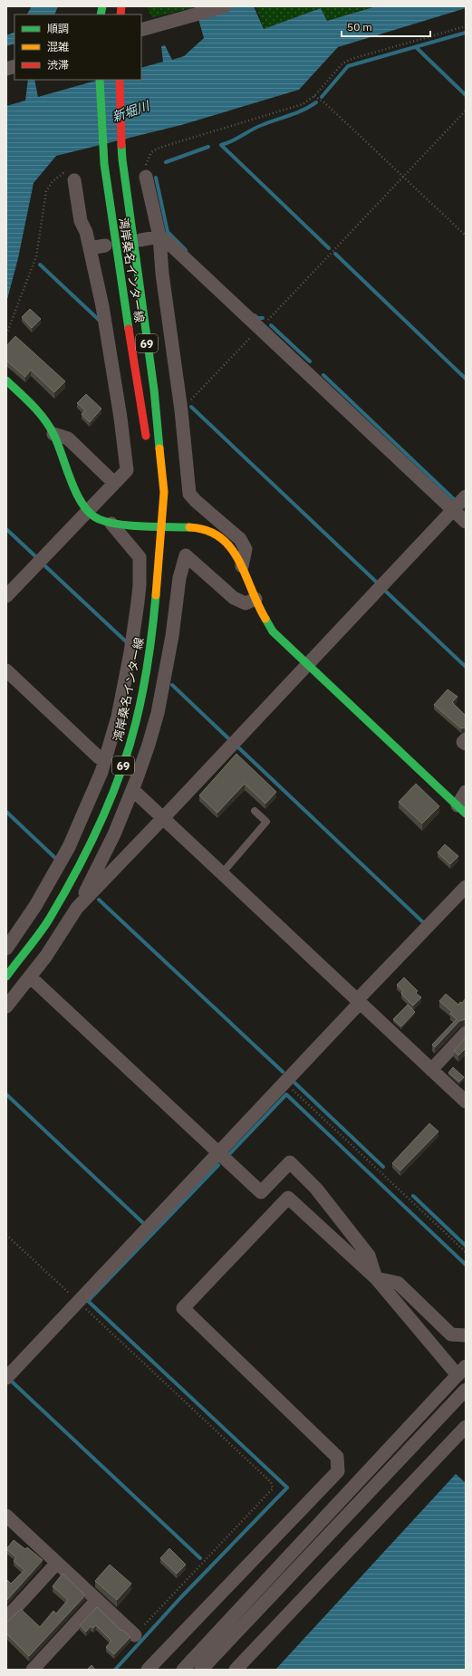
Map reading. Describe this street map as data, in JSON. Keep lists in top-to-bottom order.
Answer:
{
  "streets": {
    "main road": ["湾岸桑名インター線", "69"]
  },
  "water": ["新堀川"],
  "legend": ["順調", "混雑", "渋滞"],
  "scale_bar": "50 m"
}
